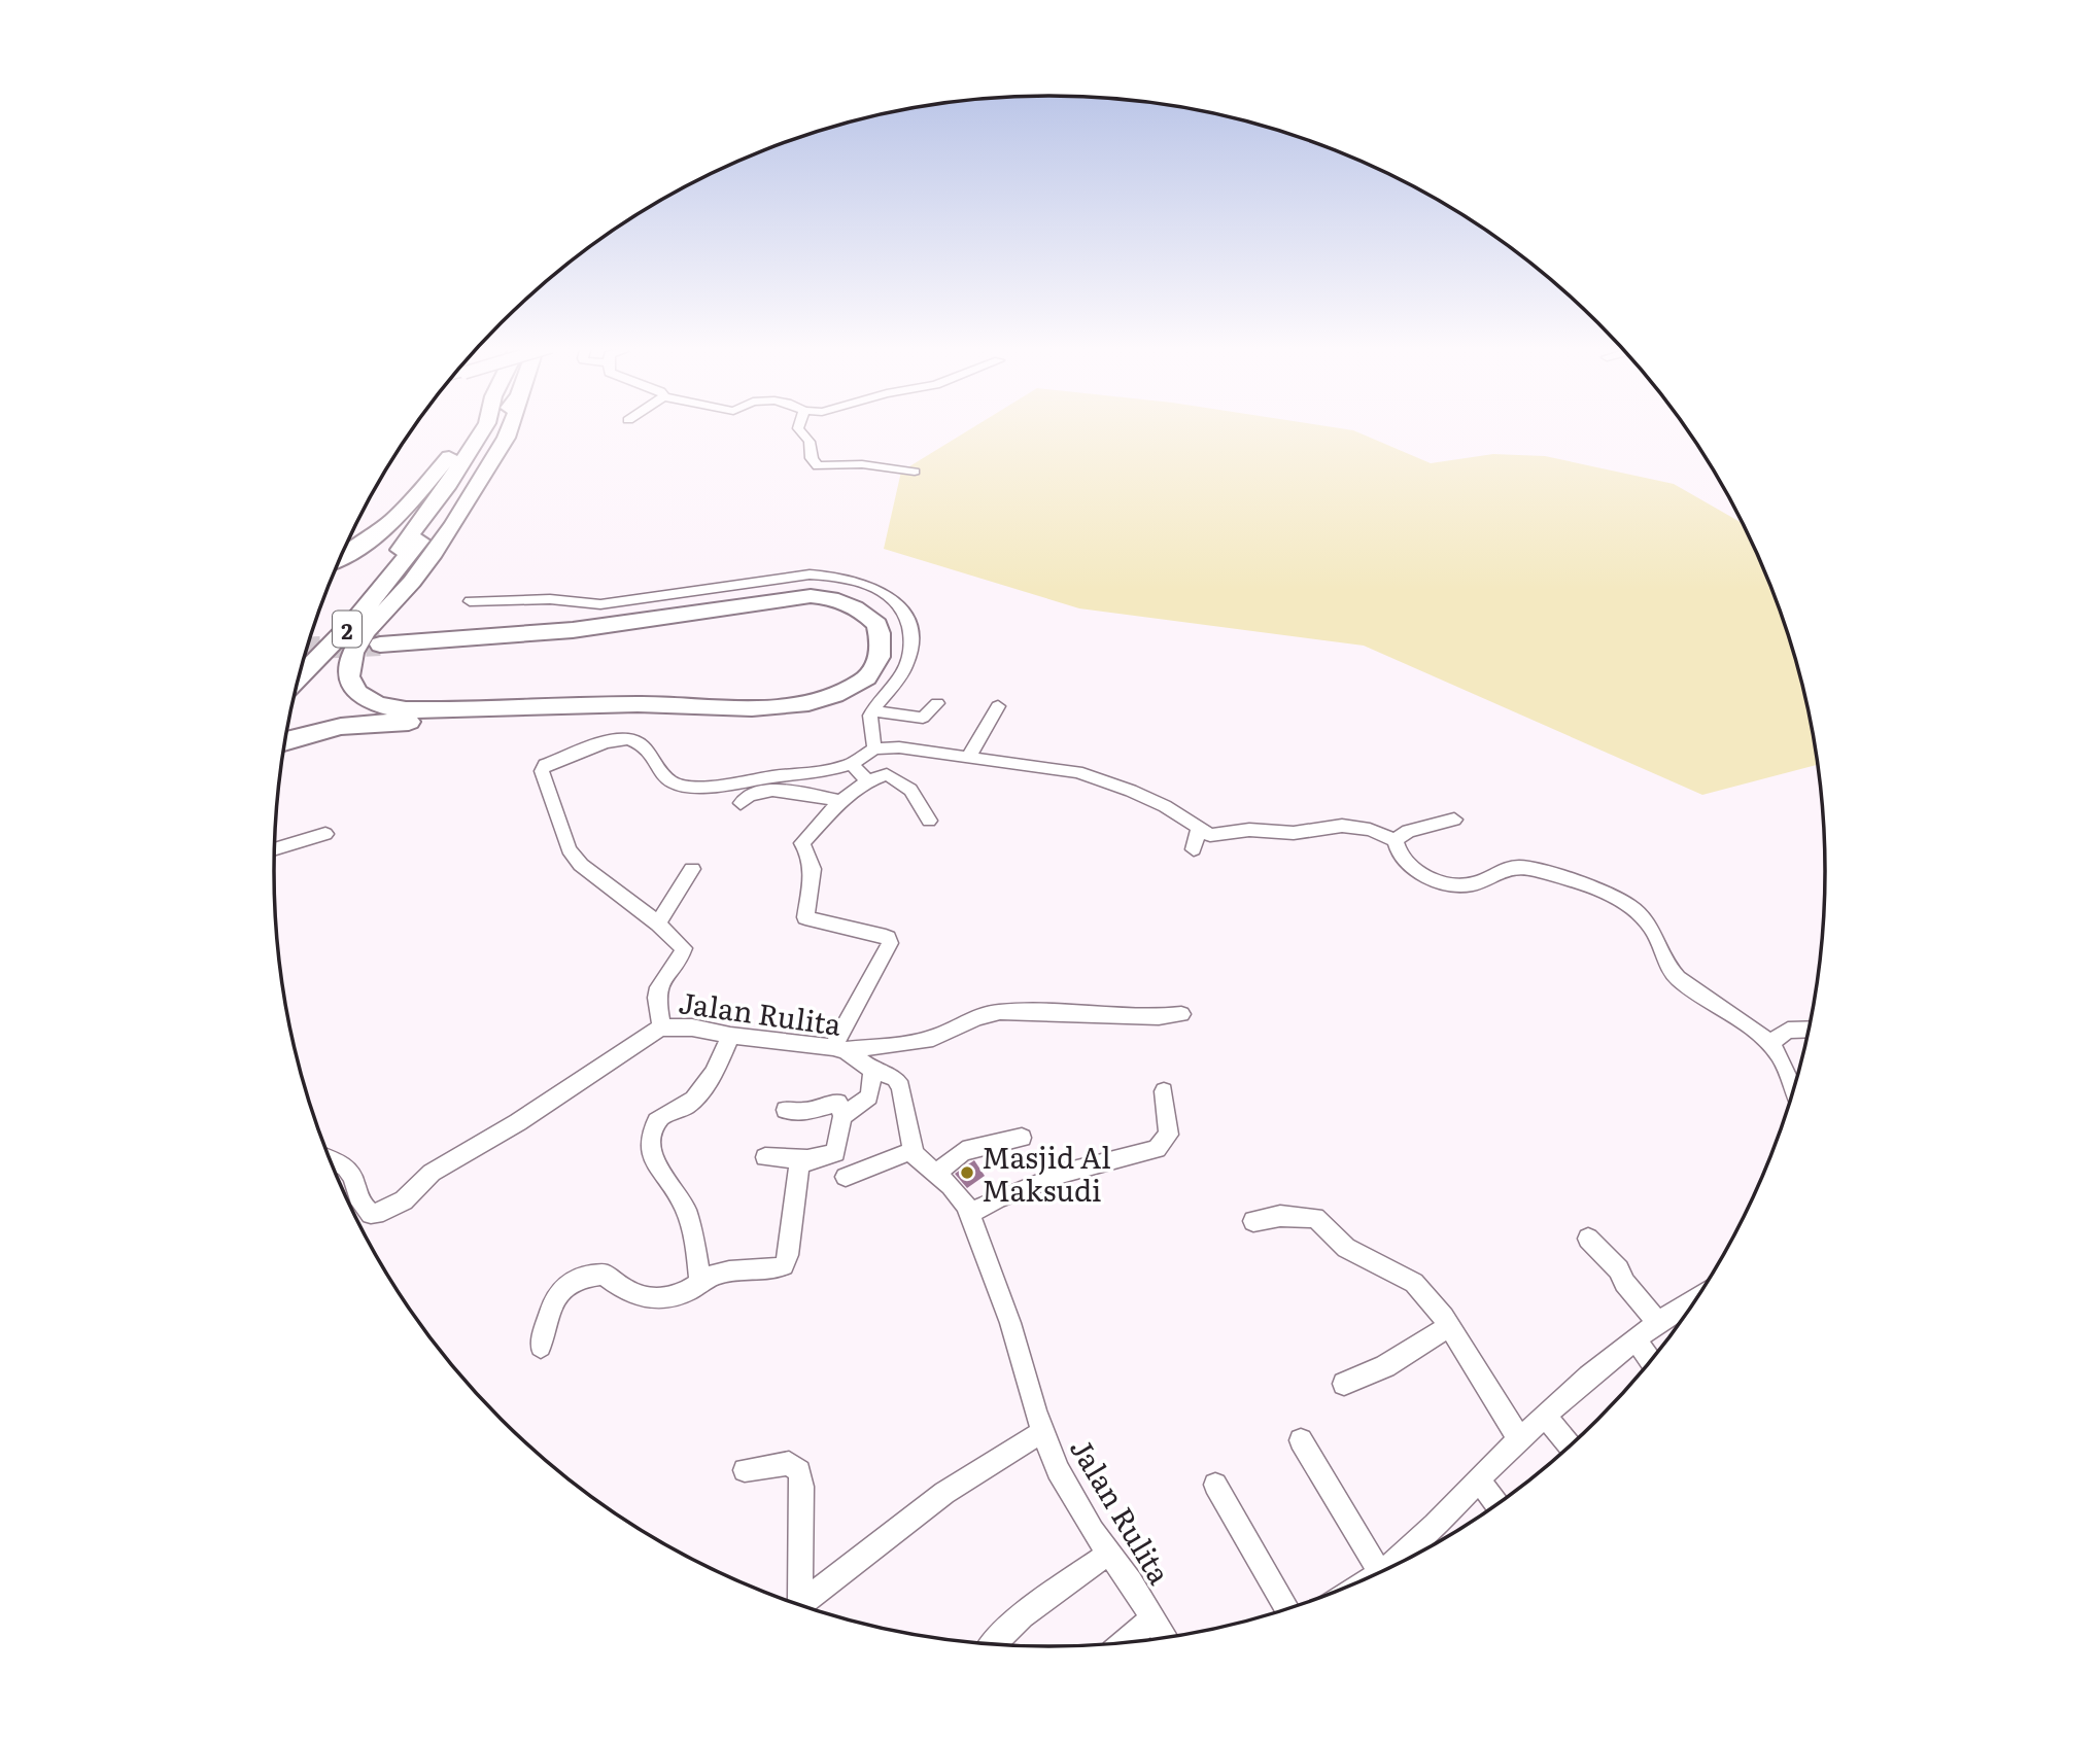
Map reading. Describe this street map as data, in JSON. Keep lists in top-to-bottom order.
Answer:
{
  "streets": {
    "highway": ["2"],
    "street": ["Jalan Rulita"]
  },
  "places": ["Masjid Al Maksudi"]
}
